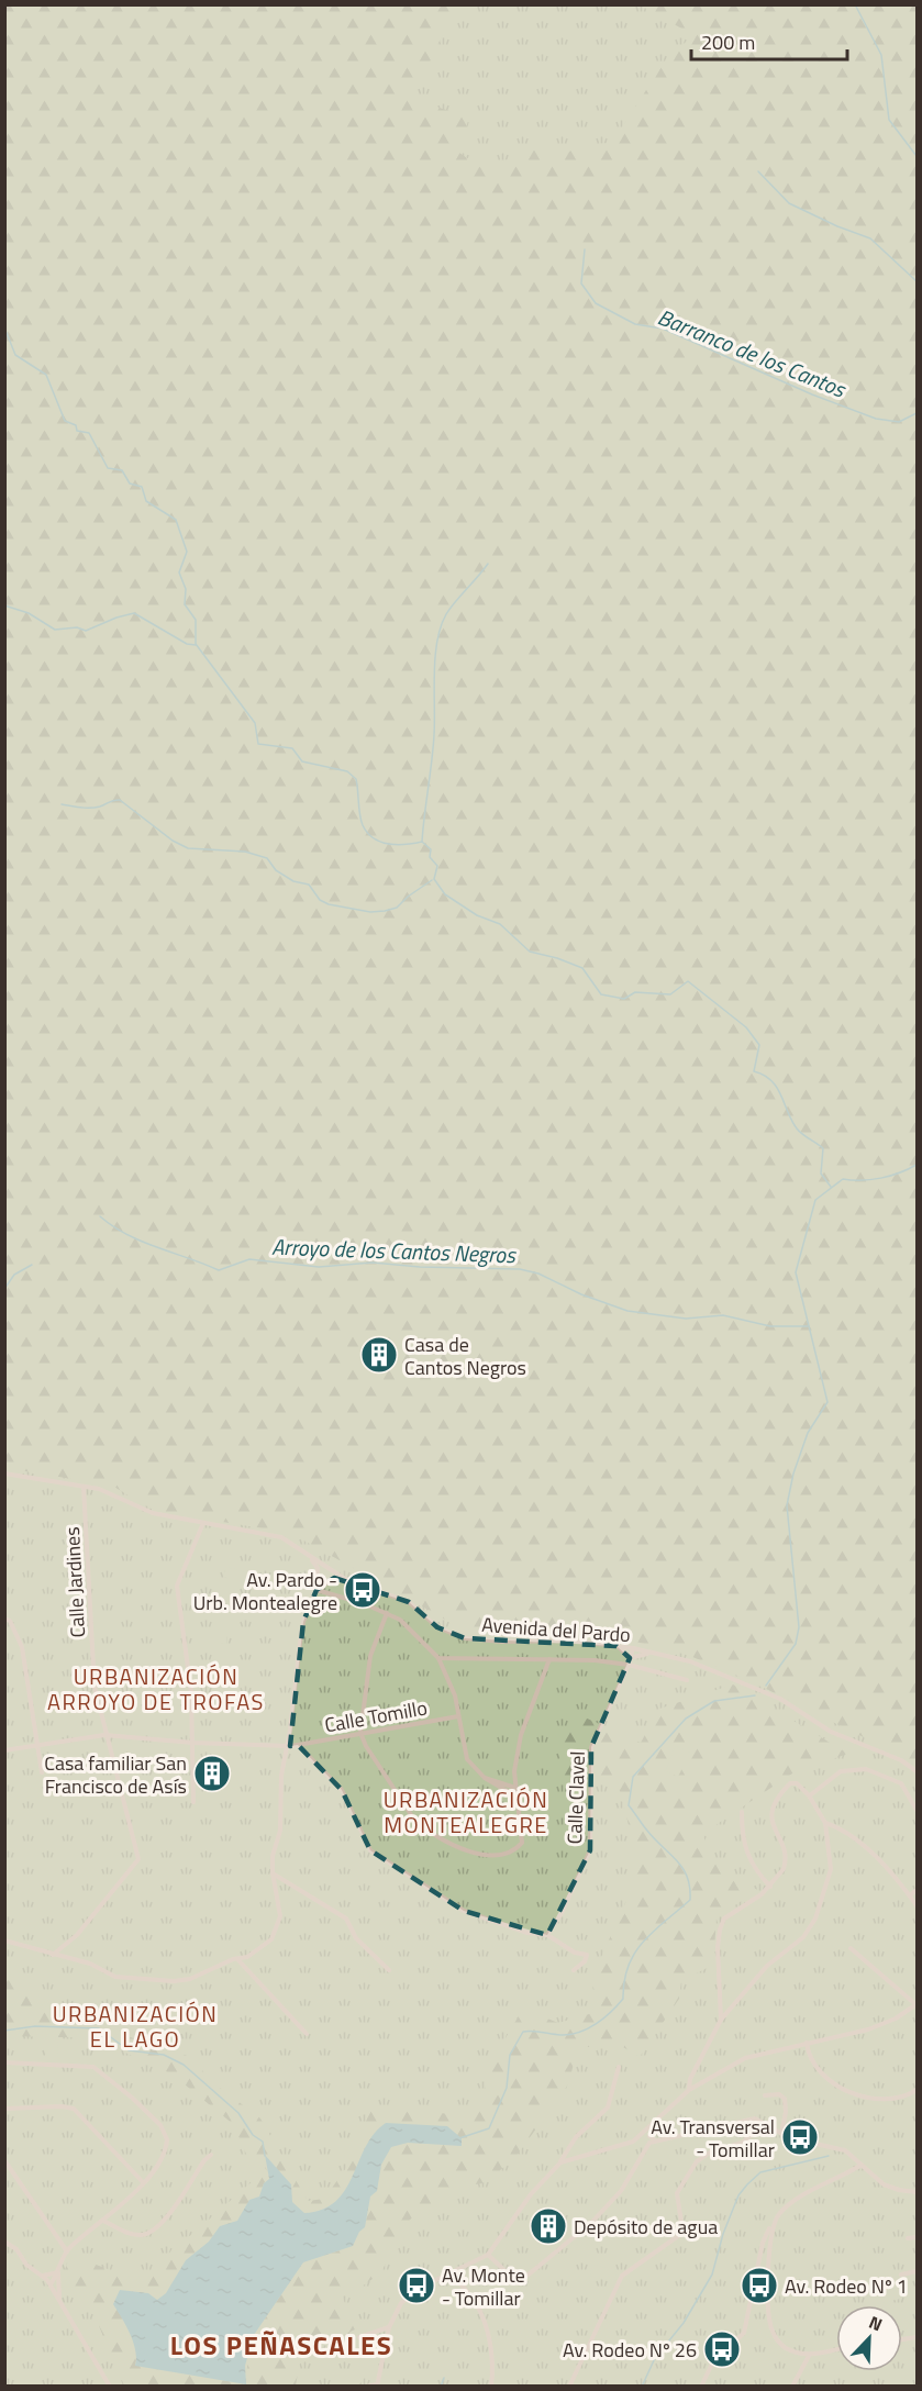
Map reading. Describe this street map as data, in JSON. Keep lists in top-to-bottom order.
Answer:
{
  "streets": {
    "street": [
      "Calle Jardines",
      "Avenida del Pardo",
      "Calle Tomillo",
      "Calle Clavel"
    ]
  },
  "crossings": [
    ["Calle Jardines", "Avenida del Pardo"],
    ["Avenida del Pardo", "Calle Clavel"]
  ],
  "districts": [
    "URBANIZACIÓN ARROYO DE TROFAS",
    "URBANIZACIÓN MONTEALEGRE",
    "URBANIZACIÓN EL LAGO",
    "LOS PEÑASCALES"
  ],
  "water": ["Barranco de los Cantos", "Arroyo de los Cantos Negros"],
  "places": {
    "building": ["Casa de Cantos Negros", "Casa familiar San Francisco de Asís", "Depósito de agua"],
    "bus stop": [
      "Av. Pardo - Urb. Montealegre",
      "Av. Transversal - Tomillar",
      "Av. Monte - Tomillar",
      "Av. Rodeo Nº 1",
      "Av. Rodeo Nº 26"
    ]
  },
  "scale_bar": "200 m",
  "north": "top right"
}
